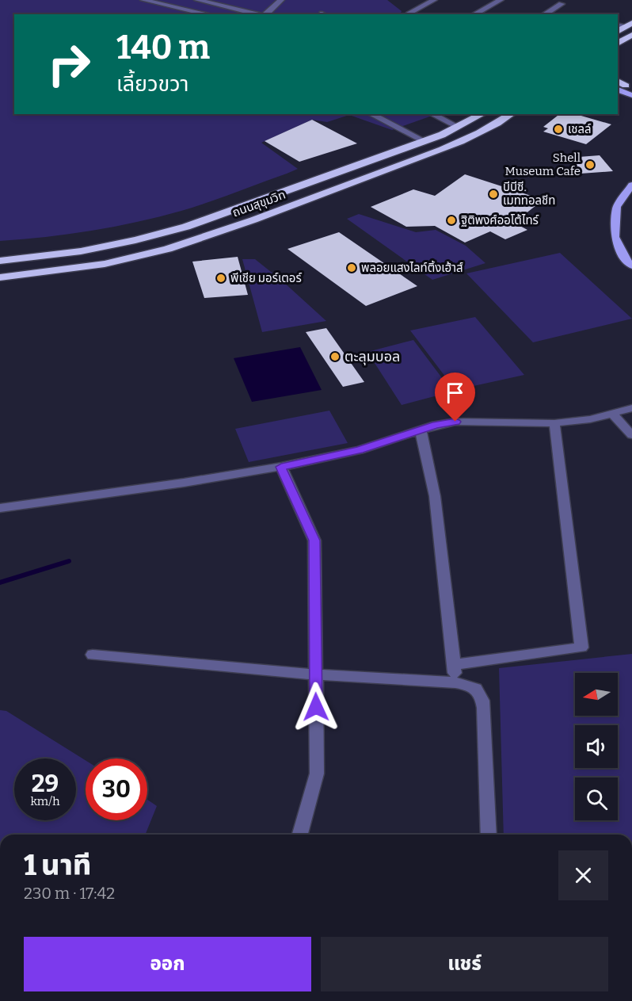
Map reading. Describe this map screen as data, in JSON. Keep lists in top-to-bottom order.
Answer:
{
  "streets": {
    "highway": ["ถนนสุขุมวิท"]
  },
  "places": [
    "เชลล์",
    "Shell Museum Cafe",
    "บีบีซี. เมททอลชีท",
    "ฐิติพงศ์ออโต้ไทร์",
    "พลอยแสงไลท์ติ้งเฮ้าส์",
    "พีเชีย มอร์เตอร์",
    "ตะลุมบอล"
  ],
  "north": "left",
  "page": {
    "turn": ["140 m", "เลี้ยวขวา"],
    "speed": "29 km/h",
    "limit": "30",
    "heading": ["1 นาที", "230 m · 17:42"],
    "buttons": ["ออก", "แชร์"]
  }
}
